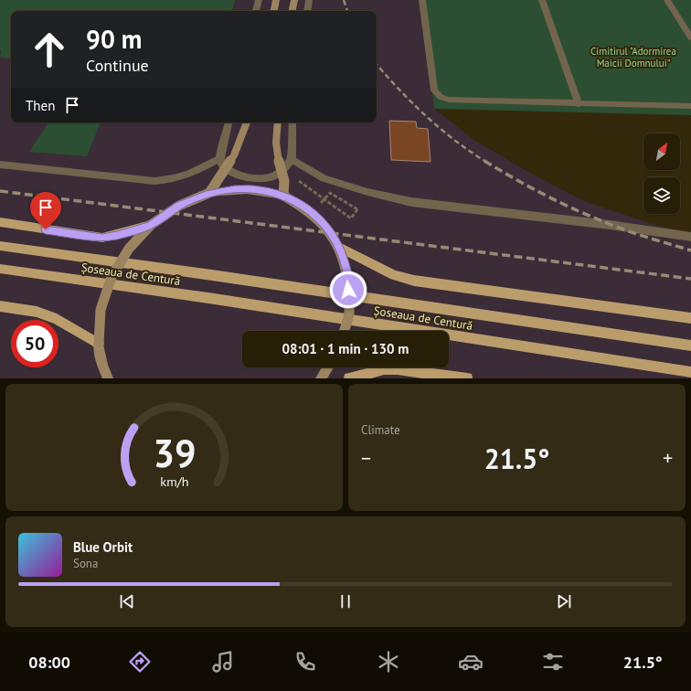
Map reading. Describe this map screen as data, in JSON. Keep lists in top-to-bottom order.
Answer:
{
  "streets": {
    "main road": ["Șoseaua de Centură"]
  },
  "parks": ["Cimitirul \"Adormirea Maicii Domnului\""],
  "north": "top right",
  "page": {
    "turn": ["90 m", "Continue"],
    "then": "Then",
    "limit": "50",
    "trip": "08:01 · 1 min · 130 m",
    "tile": "Climate",
    "heat": ["−", "21.5°", "+"],
    "song": ["Blue Orbit", "Sona"],
    "tabs": ["08:00", "21.5°"],
    "gauge": ["39", "km/h"]
  }
}
